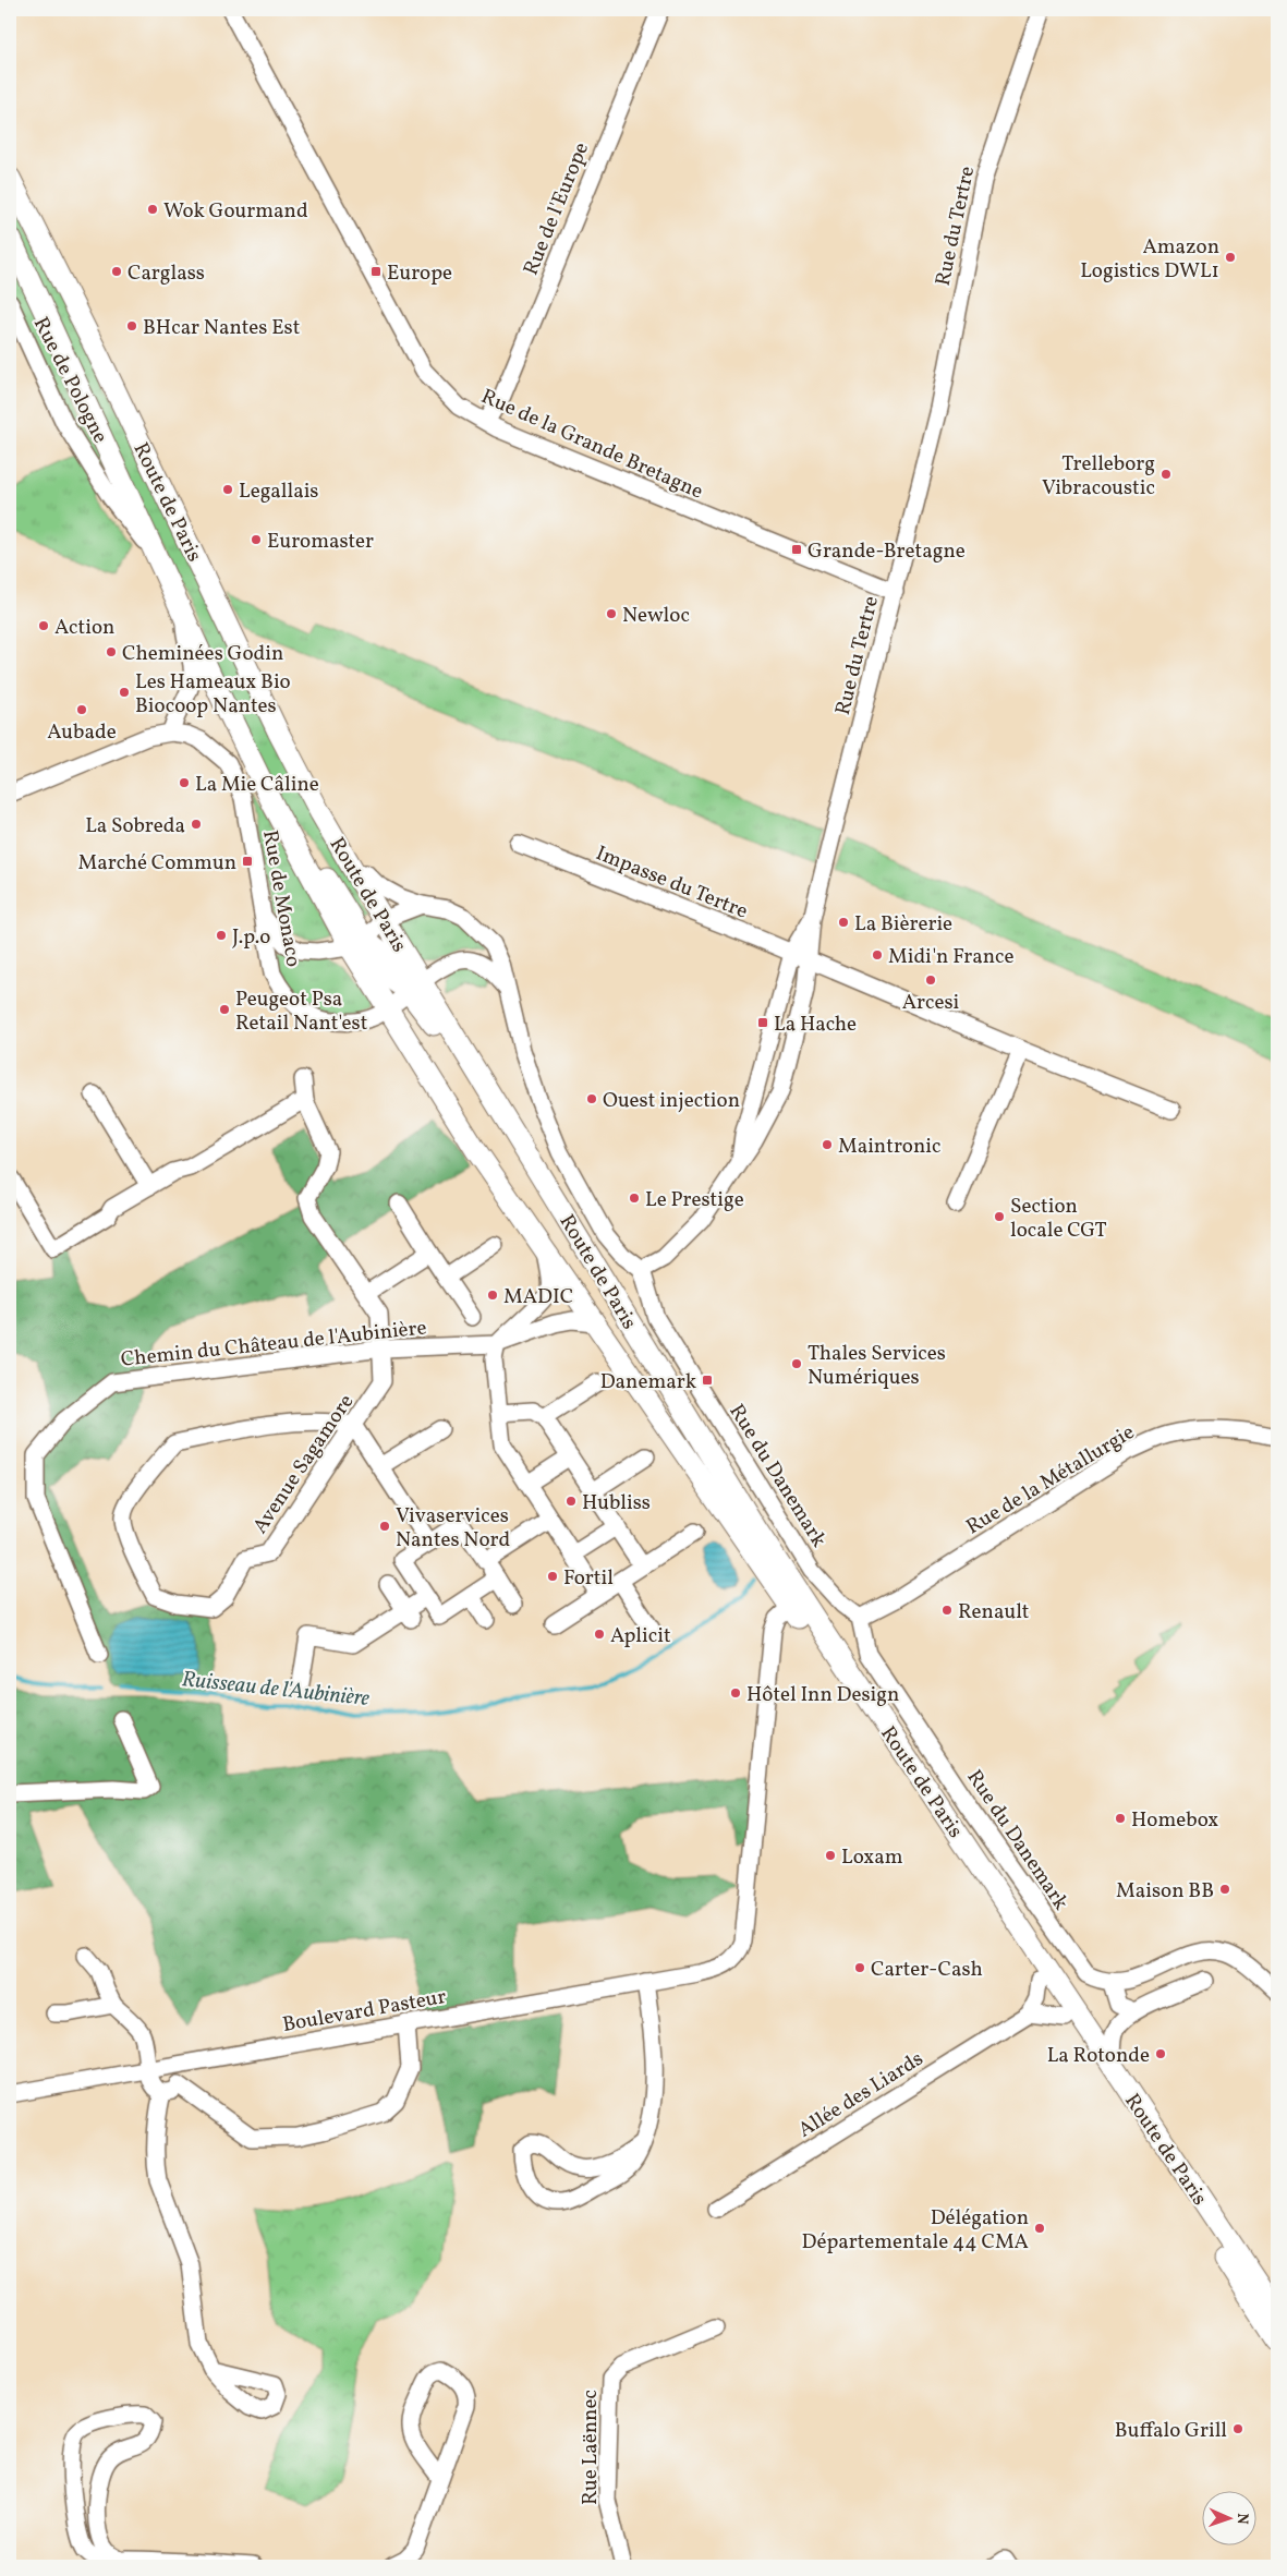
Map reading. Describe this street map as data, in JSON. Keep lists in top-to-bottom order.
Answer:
{
  "streets": {
    "main road": ["Route de Paris"],
    "street": [
      "Rue de l'Europe",
      "Rue du Tertre",
      "Rue de Pologne",
      "Rue de la Grande Bretagne",
      "Impasse du Tertre",
      "Rue de Monaco",
      "Chemin du Château de l'Aubinière",
      "Avenue Sagamore",
      "Rue du Danemark",
      "Rue de la Métallurgie",
      "Boulevard Pasteur",
      "Allée des Liards",
      "Rue Laënnec"
    ]
  },
  "crossings": [
    ["Rue de l'Europe", "Rue de la Grande Bretagne"],
    ["Rue du Tertre", "Rue de la Grande Bretagne"],
    ["Rue du Tertre", "Impasse du Tertre"],
    ["Rue du Tertre", "Rue du Danemark"],
    ["Rue de Pologne", "Route de Paris"],
    ["Route de Paris", "Rue de Monaco"],
    ["Route de Paris", "Chemin du Château de l'Aubinière"],
    ["Route de Paris", "Boulevard Pasteur"],
    ["Chemin du Château de l'Aubinière", "Avenue Sagamore"],
    ["Rue du Danemark", "Rue de la Métallurgie"]
  ],
  "water": ["Ruisseau de l'Aubinière"],
  "places": {
    "other": [
      "Wok Gourmand",
      "Amazon Logistics DWL1",
      "Carglass",
      "BHcar Nantes Est",
      "Trelleborg Vibracoustic",
      "Legallais",
      "Euromaster",
      "Newloc",
      "Action",
      "Cheminées Godin",
      "Les Hameaux Bio Biocoop Nantes",
      "Aubade",
      "La Mie Câline",
      "La Sobreda",
      "La Bièrerie",
      "J.p.o",
      "Midi'n France",
      "Arcesi",
      "Peugeot Psa Retail Nant'est",
      "Ouest injection",
      "Maintronic",
      "Le Prestige",
      "Section locale CGT",
      "MADIC",
      "Thales Services Numériques",
      "Hubliss",
      "Vivaservices Nantes Nord",
      "Fortil",
      "Renault",
      "Aplicit",
      "Hôtel Inn Design",
      "Homebox",
      "Loxam",
      "Maison BB",
      "Carter-Cash",
      "La Rotonde",
      "Délégation Départementale 44 CMA",
      "Buffalo Grill"
    ],
    "transit": [
      "Europe",
      "Grande-Bretagne",
      "Marché Commun",
      "La Hache",
      "Danemark"
    ]
  },
  "north": "right"
}
